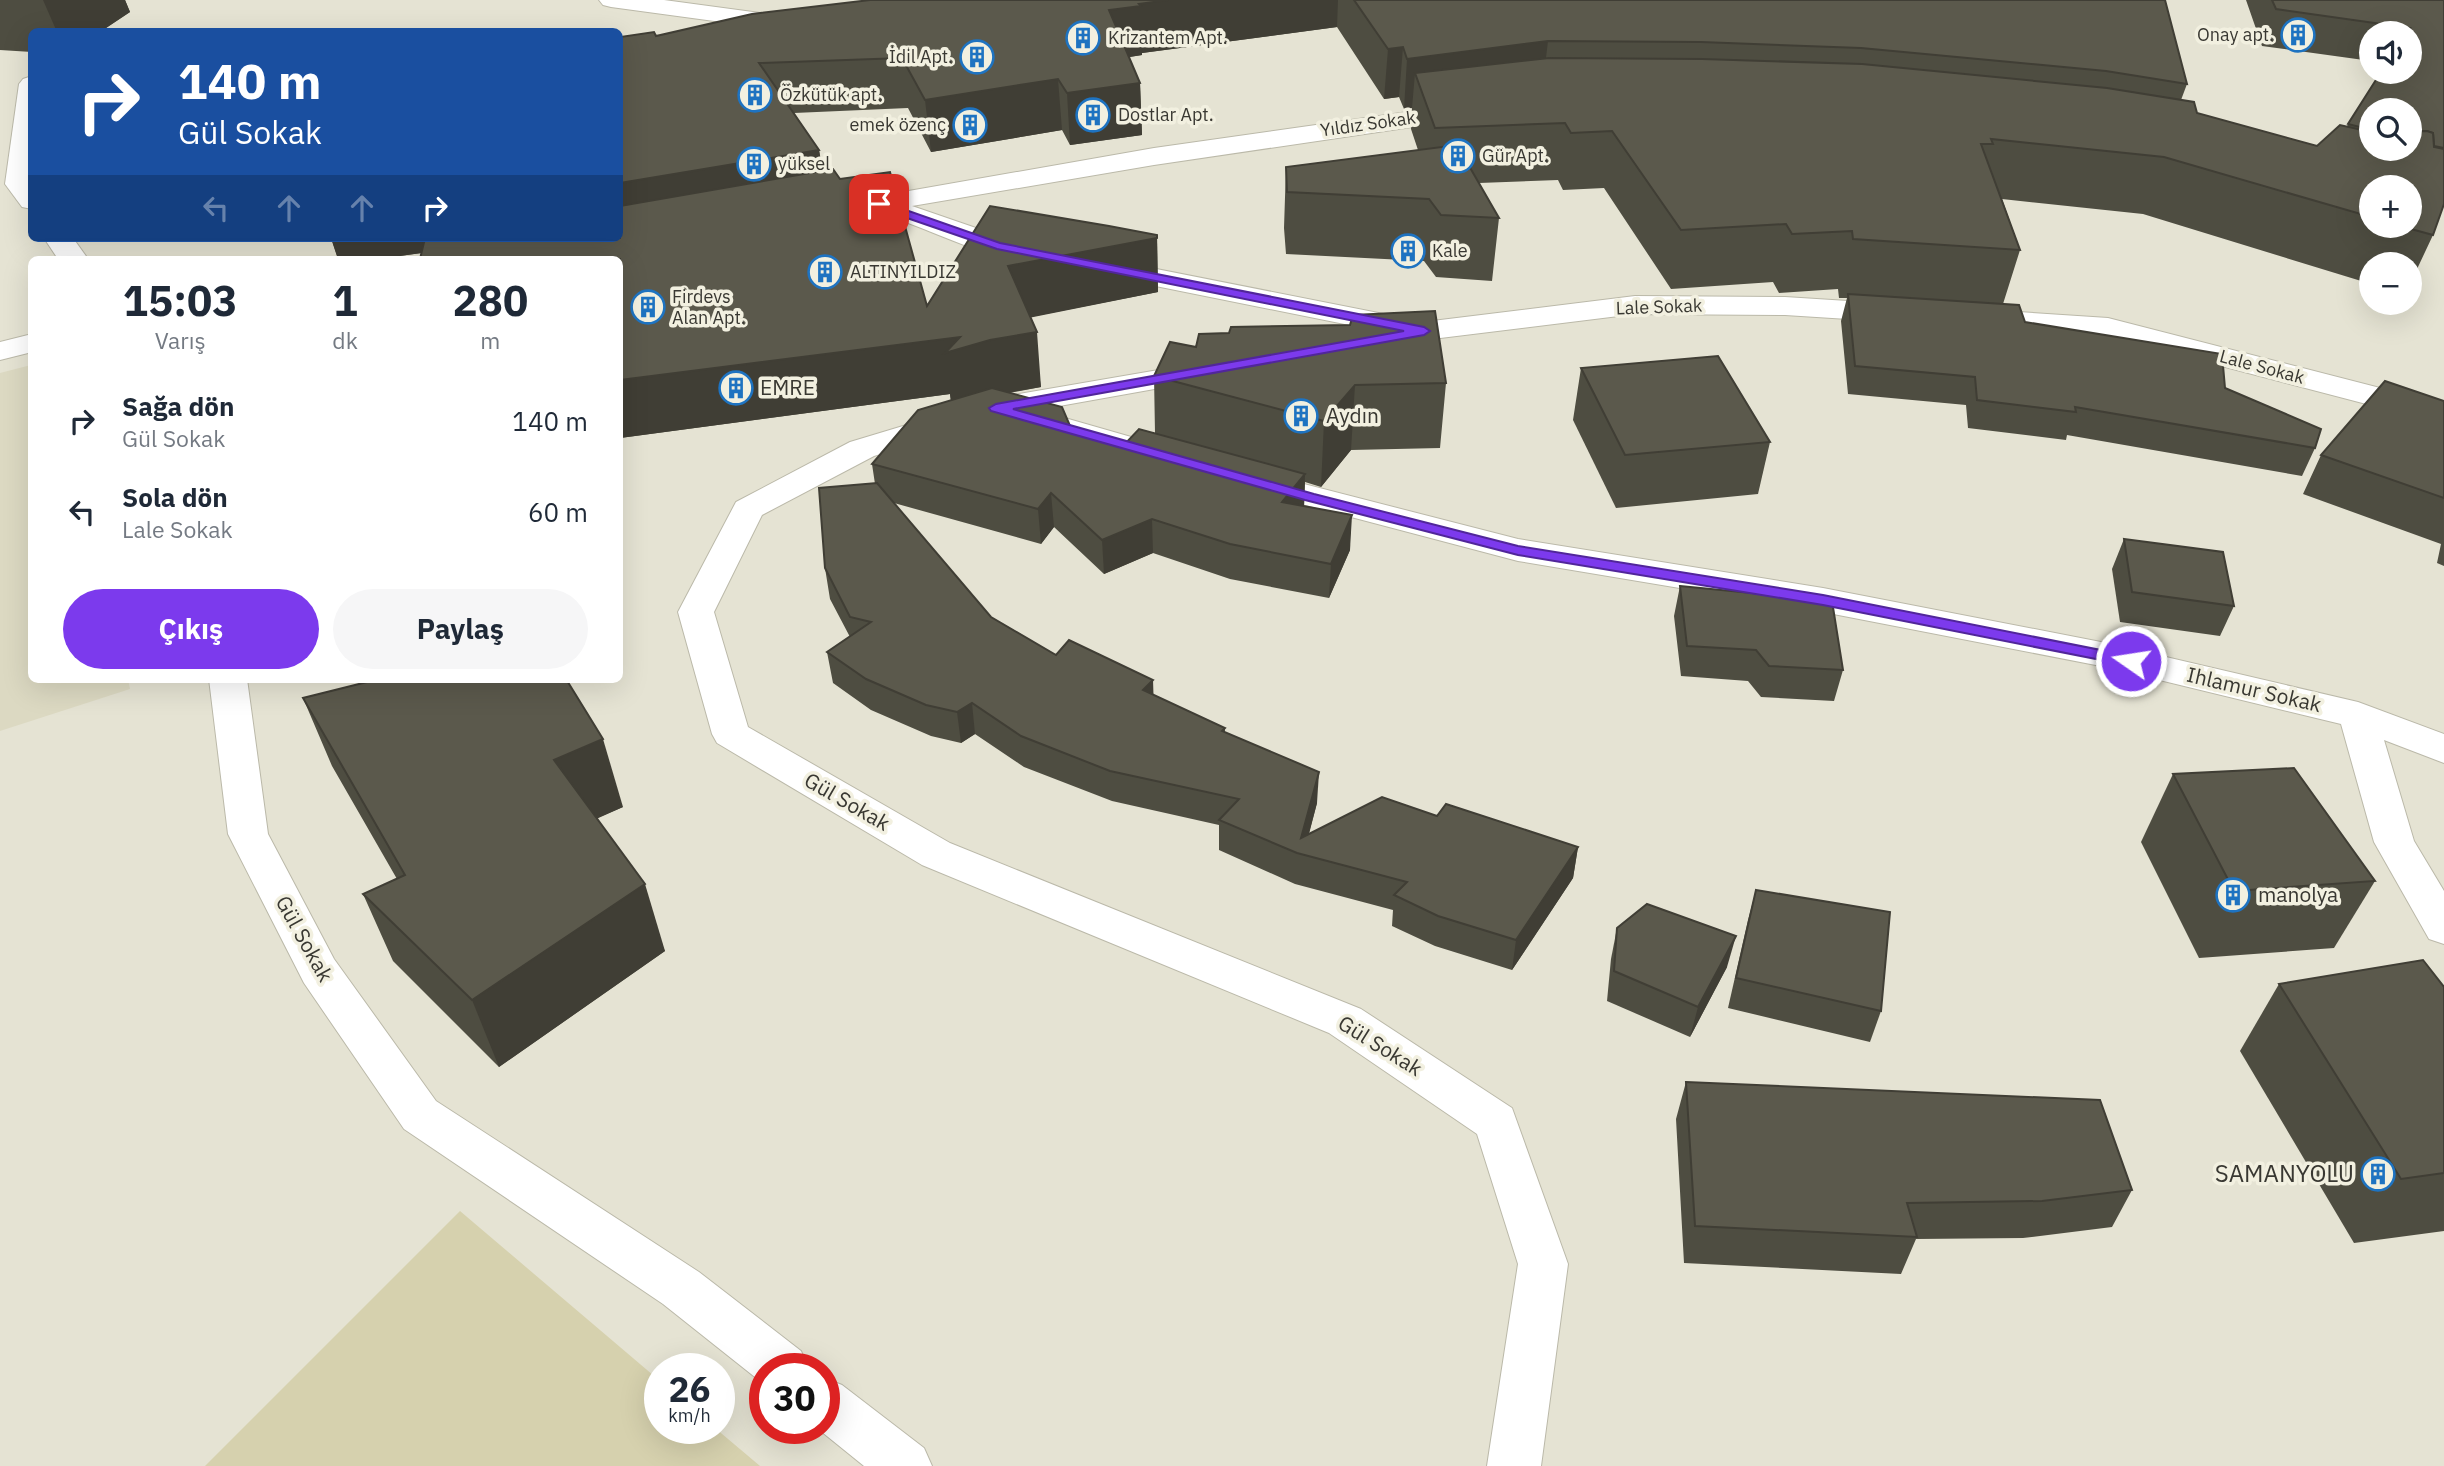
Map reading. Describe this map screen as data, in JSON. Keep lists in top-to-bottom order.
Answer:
{
  "streets": {
    "street": [
      "Yıldız Sokak",
      "Lale Sokak",
      "Ihlamur Sokak",
      "Gül Sokak"
    ]
  },
  "crossings": [
    ["Yıldız Sokak", "Lale Sokak"],
    ["Ihlamur Sokak", "Gül Sokak"]
  ],
  "places": {
    "building": [
      "Onay apt.",
      "Krizantem Apt.",
      "İdil Apt.",
      "Özkütük apt.",
      "Dostlar Apt.",
      "emek özenç",
      "Gür Apt.",
      "yüksel",
      "Kale",
      "ALTINYILDIZ",
      "Firdevs Alan Apt.",
      "EMRE",
      "Aydın",
      "manolya",
      "SAMANYOLU"
    ]
  },
  "page": {
    "map_buttons": ["+", "−"],
    "turn": ["140 m", "Gül Sokak"],
    "eta": [
      "15:03",
      "Varış",
      "1",
      "dk",
      "280",
      "m"
    ],
    "list": [
      {
        "name": "Sağa dön",
        "note": "Gül Sokak",
        "value": "140 m"
      },
      {
        "name": "Sola dön",
        "note": "Lale Sokak",
        "value": "60 m"
      }
    ],
    "buttons": ["Çıkış", "Paylaş"],
    "speed": "26 km/h",
    "limit": "30"
  }
}
